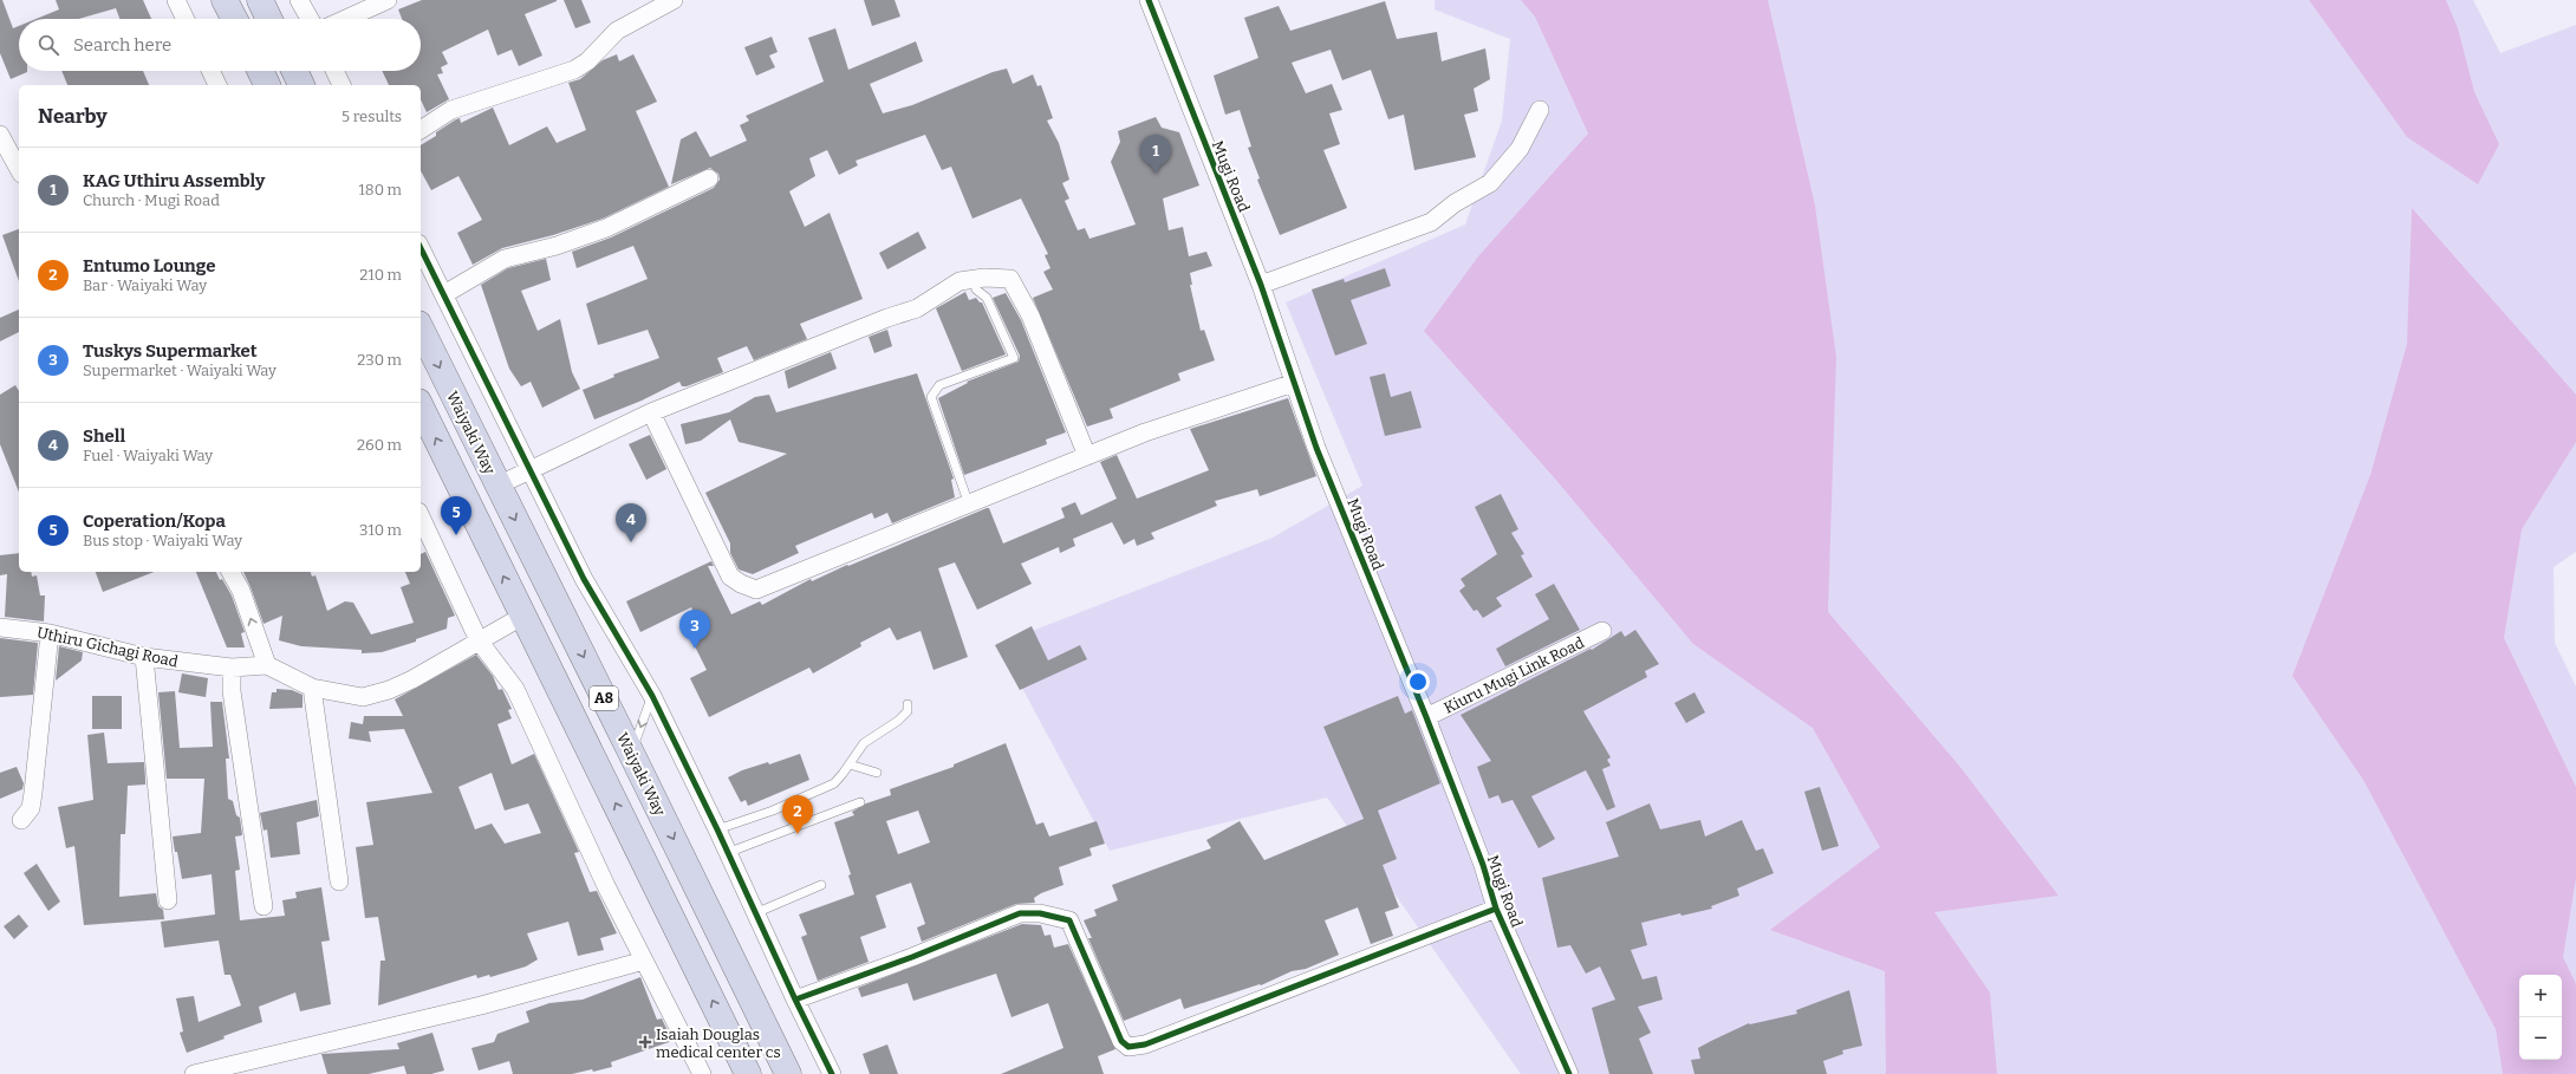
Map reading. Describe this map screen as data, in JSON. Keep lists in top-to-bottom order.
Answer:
{
  "streets": {
    "highway": ["Waiyaki Way", "A8"],
    "street": ["Mugi Road", "Uthiru Gichagi Road", "Kiuru Mugi Link Road"]
  },
  "crossings": [
    ["Mugi Road", "Kiuru Mugi Link Road"]
  ],
  "places": {
    "health": ["Isaiah Douglas medical center cs"]
  },
  "page": {
    "search": "Search here",
    "heading": ["Nearby", "5 results"],
    "pins": [
      "1",
      "5",
      "4",
      "3",
      "2"
    ],
    "list": [
      {
        "mark": "1",
        "name": "KAG Uthiru Assembly",
        "note": "Church · Mugi Road",
        "value": "180 m"
      },
      {
        "mark": "2",
        "name": "Entumo Lounge",
        "note": "Bar · Waiyaki Way",
        "value": "210 m"
      },
      {
        "mark": "3",
        "name": "Tuskys Supermarket",
        "note": "Supermarket · Waiyaki Way",
        "value": "230 m"
      },
      {
        "mark": "4",
        "name": "Shell",
        "note": "Fuel · Waiyaki Way",
        "value": "260 m"
      },
      {
        "mark": "5",
        "name": "Coperation/Kopa",
        "note": "Bus stop · Waiyaki Way",
        "value": "310 m"
      }
    ],
    "map_buttons": ["+", "−"]
  }
}
